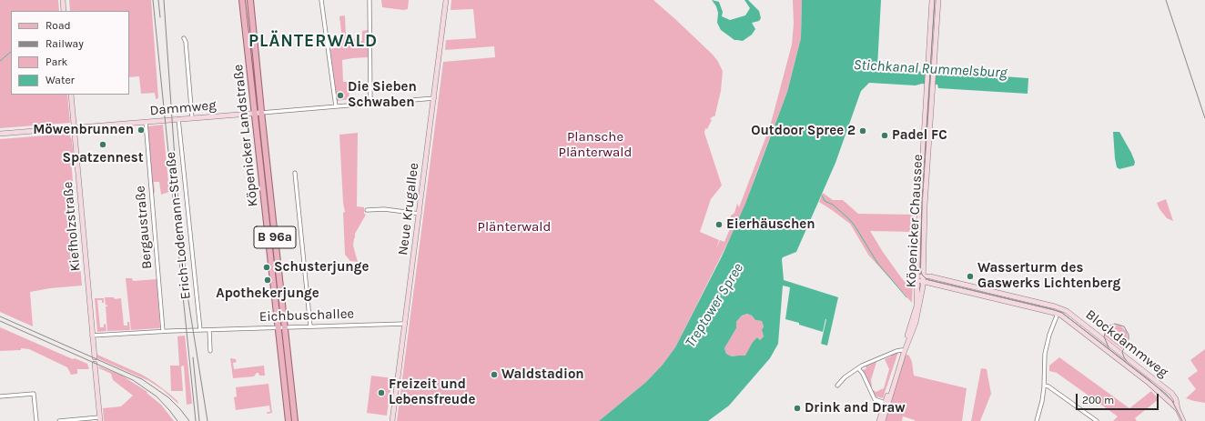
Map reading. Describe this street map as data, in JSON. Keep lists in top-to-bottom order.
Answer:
{
  "streets": {
    "main road": ["Köpenicker Landstraße", "B 96a"],
    "street": [
      "Dammweg",
      "Neue Krugallee",
      "Köpenicker Chaussee",
      "Erich-Lodemann-Straße",
      "Kiefholzstraße",
      "Bergaustraße",
      "Eichbuschallee",
      "Blockdammweg"
    ]
  },
  "crossings": [
    ["Dammweg", "Köpenicker Landstraße"],
    ["Dammweg", "Neue Krugallee"],
    ["Dammweg", "Erich-Lodemann-Straße"],
    ["Dammweg", "Kiefholzstraße"],
    ["Dammweg", "Bergaustraße"],
    ["Köpenicker Landstraße", "Eichbuschallee"],
    ["Neue Krugallee", "Eichbuschallee"],
    ["Köpenicker Chaussee", "Blockdammweg"],
    ["Erich-Lodemann-Straße", "Eichbuschallee"],
    ["Kiefholzstraße", "Eichbuschallee"],
    ["Bergaustraße", "Eichbuschallee"]
  ],
  "districts": ["PLÄNTERWALD"],
  "water": ["Stichkanal Rummelsburg", "Treptower Spree"],
  "parks": ["Plansche Plänterwald", "Plänterwald"],
  "places": [
    "Die Sieben Schwaben",
    "Möwenbrunnen",
    "Outdoor Spree 2",
    "Padel FC",
    "Spatzennest",
    "Eierhäuschen",
    "Schusterjunge",
    "Wasserturm des Gaswerks Lichtenberg",
    "Apothekerjunge",
    "Waldstadion",
    "Freizeit und Lebensfreude",
    "Drink and Draw"
  ],
  "legend": [
    "Road",
    "Railway",
    "Park",
    "Water"
  ],
  "scale_bar": "200 m"
}
